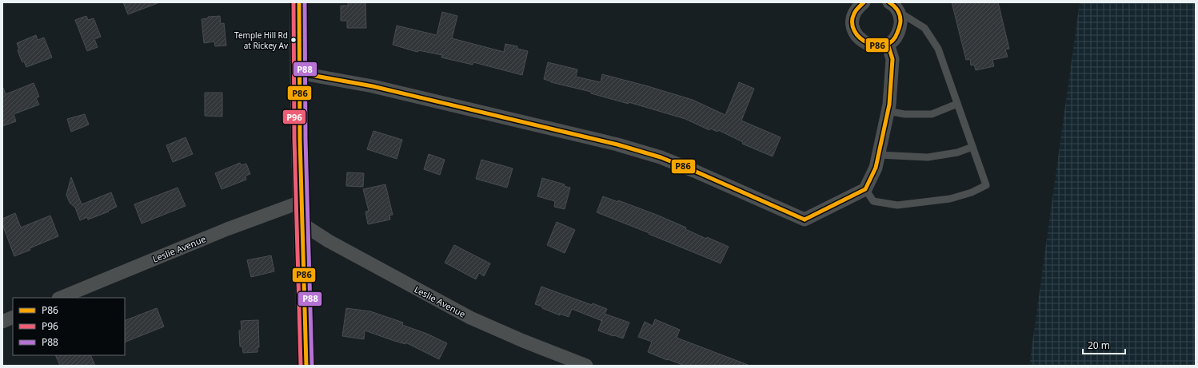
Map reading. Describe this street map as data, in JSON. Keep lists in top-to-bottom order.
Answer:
{
  "streets": {
    "street": ["Leslie Avenue"]
  },
  "places": ["Temple Hill Rd at Rickey Av"],
  "lines": ["transit line P86", "transit line P96", "transit line P88"],
  "legend": ["P86", "P96", "P88"],
  "scale_bar": "20 m"
}
